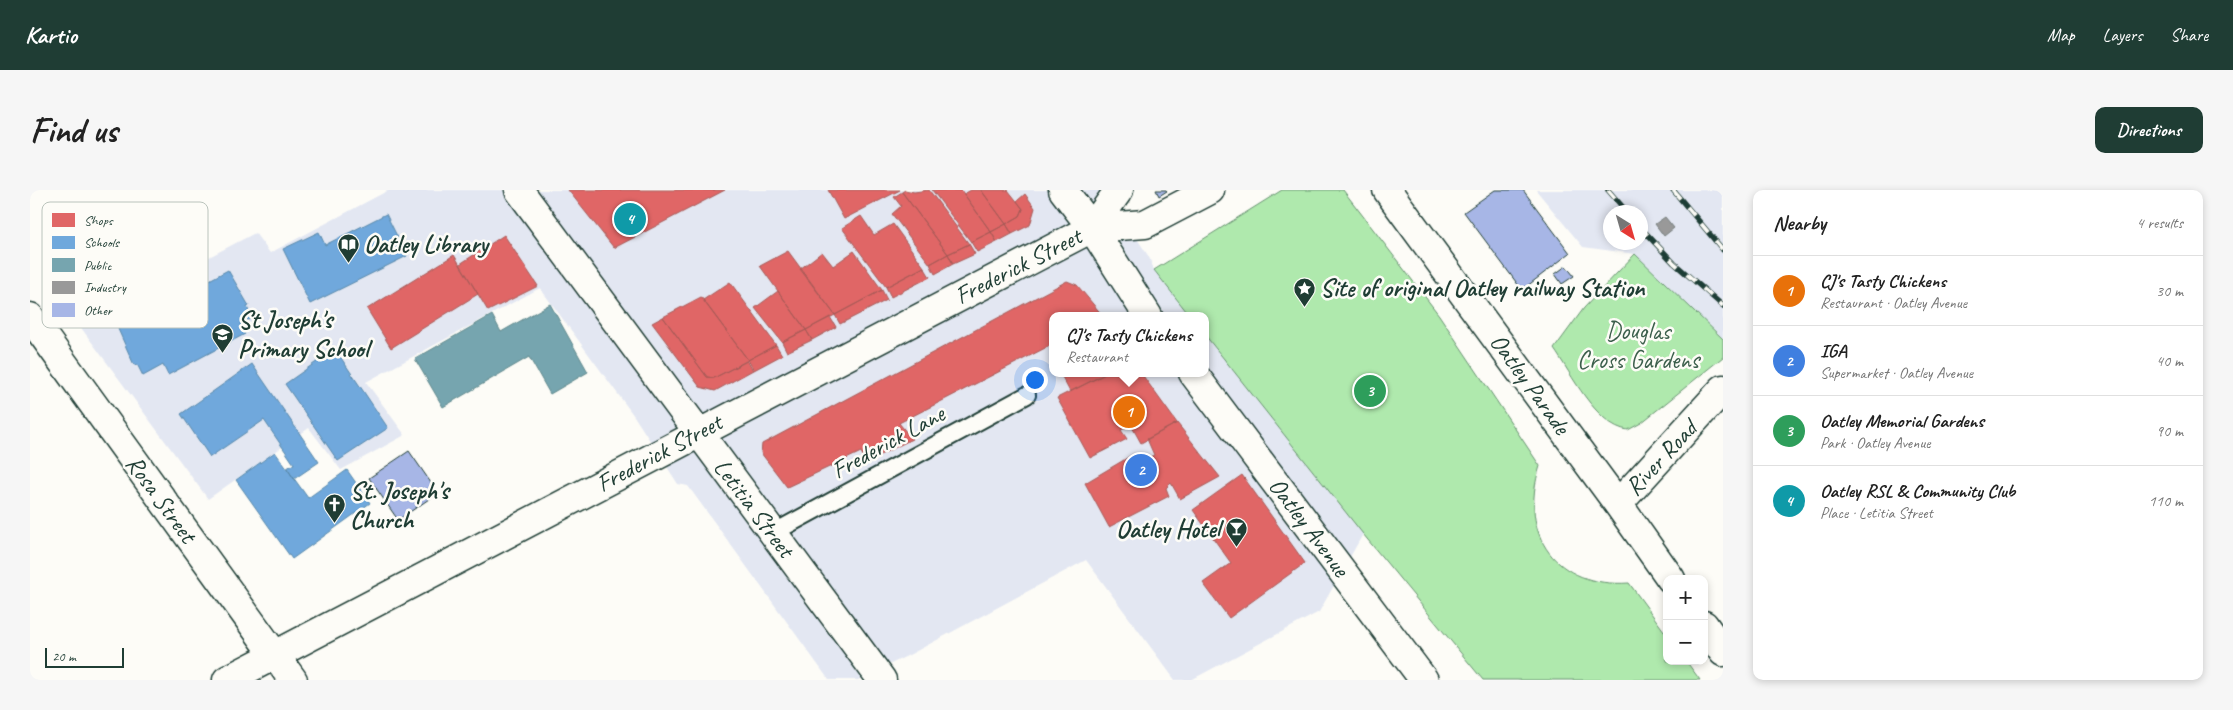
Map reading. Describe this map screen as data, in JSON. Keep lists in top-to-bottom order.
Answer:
{
  "streets": {
    "street": [
      "Frederick Street",
      "Oatley Parade",
      "River Road",
      "Rosa Street",
      "Letitia Street",
      "Oatley Avenue"
    ],
    "lane": ["Frederick Lane"]
  },
  "crossings": [
    ["Frederick Street", "Rosa Street"],
    ["Frederick Street", "Letitia Street"],
    ["Oatley Parade", "River Road"],
    ["Frederick Lane", "Letitia Street"]
  ],
  "parks": ["Douglas Cross Gardens"],
  "places": {
    "library": ["Oatley Library"],
    "place": ["Site of original Oatley railway Station"],
    "school or university": ["St Joseph's Primary School"],
    "church": ["St. Joseph's Church"],
    "bar": ["Oatley Hotel"]
  },
  "legend": [
    "Shops",
    "Schools",
    "Public",
    "Industry",
    "Other"
  ],
  "scale_bar": "20 m",
  "north": "bottom right",
  "page": {
    "header": "Kartio",
    "nav": ["Map", "Layers", "Share"],
    "buttons": "Directions",
    "title": "Find us",
    "heading": ["Nearby", "4 results"],
    "pins": [
      "4",
      "3",
      "1",
      "2"
    ],
    "list": [
      {
        "mark": "1",
        "name": "CJ's Tasty Chickens",
        "note": "Restaurant · Oatley Avenue",
        "value": "30 m"
      },
      {
        "mark": "2",
        "name": "IGA",
        "note": "Supermarket · Oatley Avenue",
        "value": "40 m"
      },
      {
        "mark": "3",
        "name": "Oatley Memorial Gardens",
        "note": "Park · Oatley Avenue",
        "value": "90 m"
      },
      {
        "mark": "4",
        "name": "Oatley RSL & Community Club",
        "note": "Place · Letitia Street",
        "value": "110 m"
      }
    ],
    "popup": ["CJ's Tasty Chickens", "Restaurant"],
    "map_buttons": ["+", "−"],
    "scale": "20 m"
  }
}
